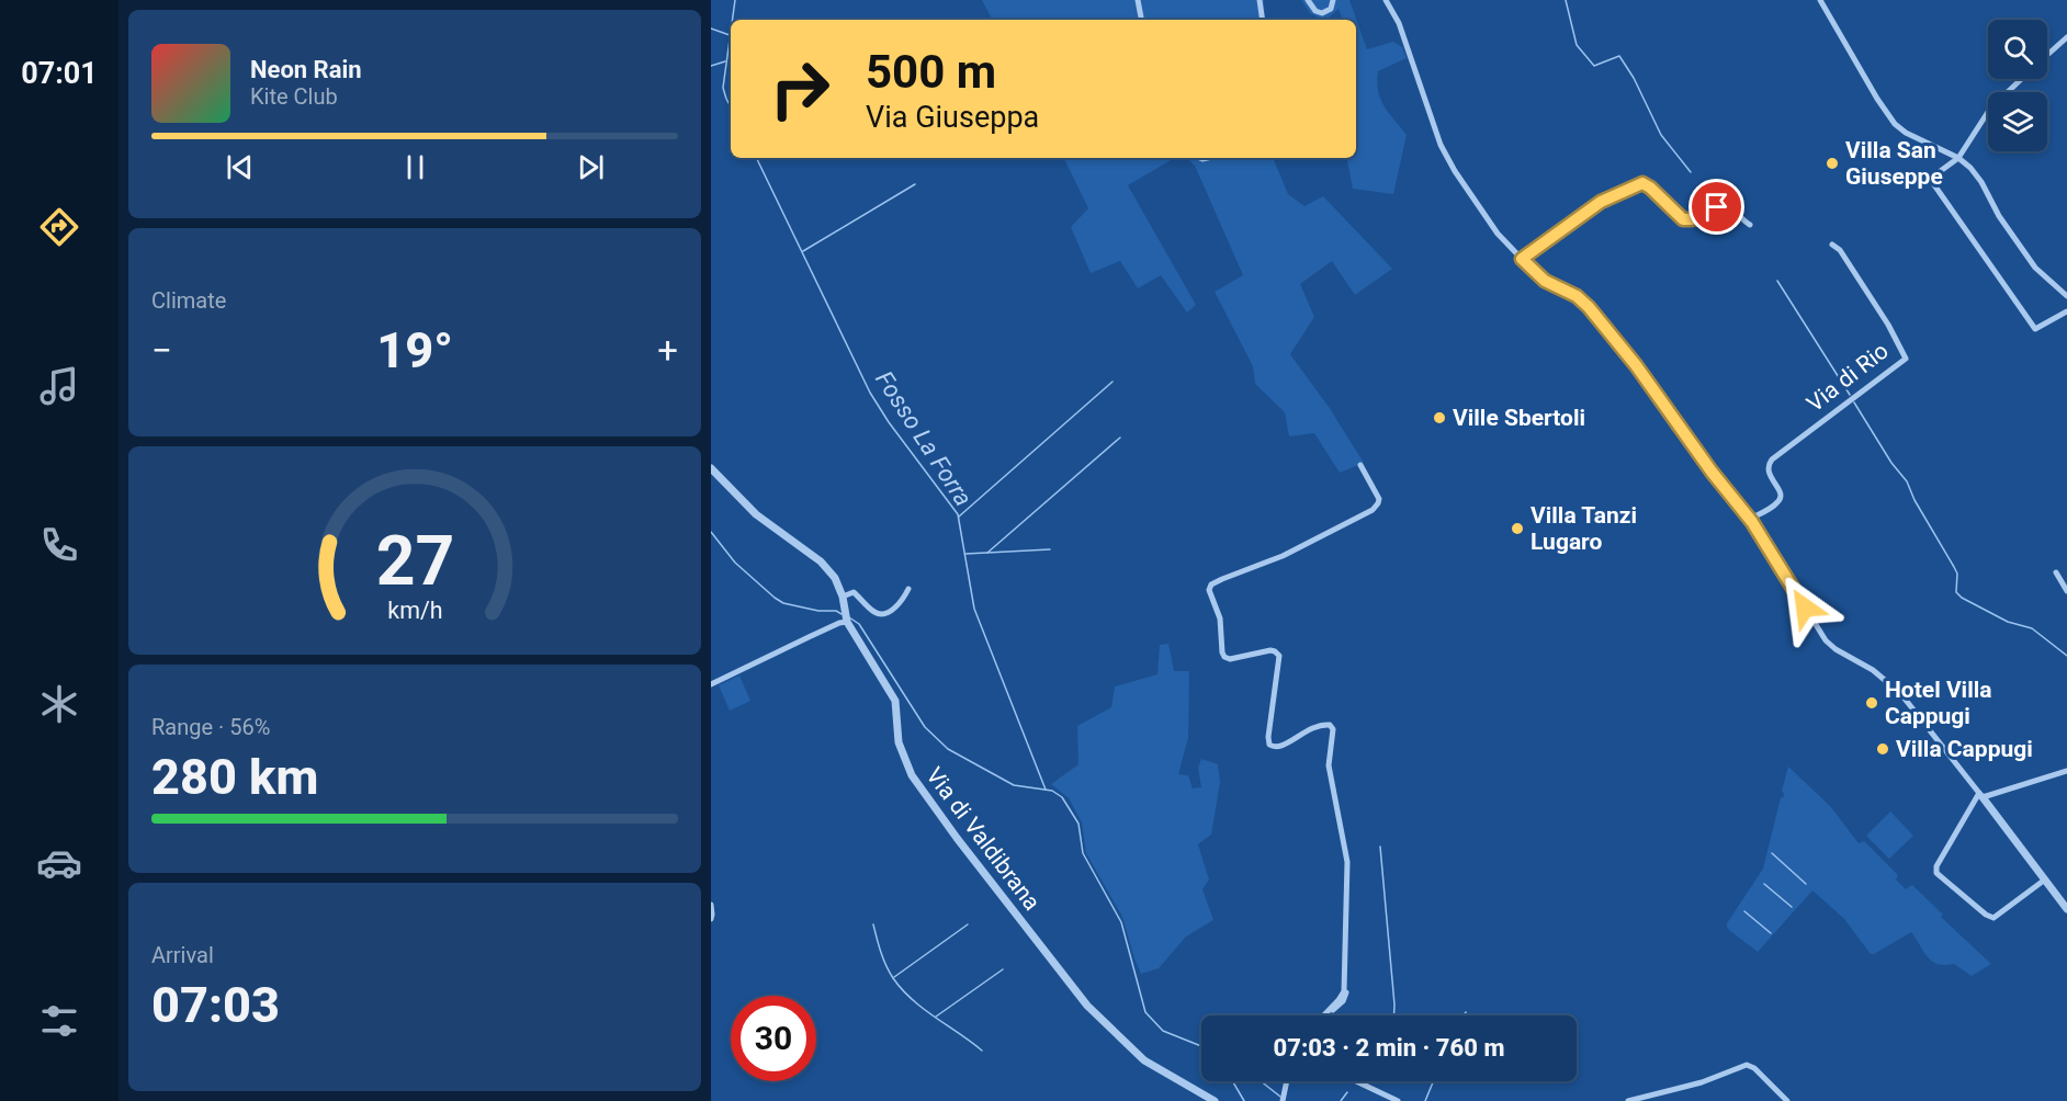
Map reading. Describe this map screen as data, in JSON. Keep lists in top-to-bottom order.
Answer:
{
  "streets": {
    "street": ["Via di Rio", "Via di Valdibrana"]
  },
  "water": ["Fosso La Forra"],
  "places": [
    "Villa San Giuseppe",
    "Ville Sbertoli",
    "Villa Tanzi Lugaro",
    "Hotel Villa Cappugi",
    "Villa Cappugi"
  ],
  "page": {
    "tabs": "07:01",
    "turn": ["500 m", "Via Giuseppa"],
    "song": ["Neon Rain", "Kite Club"],
    "tile": [
      "Climate",
      ["Range · 56%", "280 km"],
      ["Arrival", "07:03"]
    ],
    "heat": ["−", "19°", "+"],
    "limit": "30",
    "trip": "07:03 · 2 min · 760 m",
    "gauge": ["27", "km/h"]
  }
}
